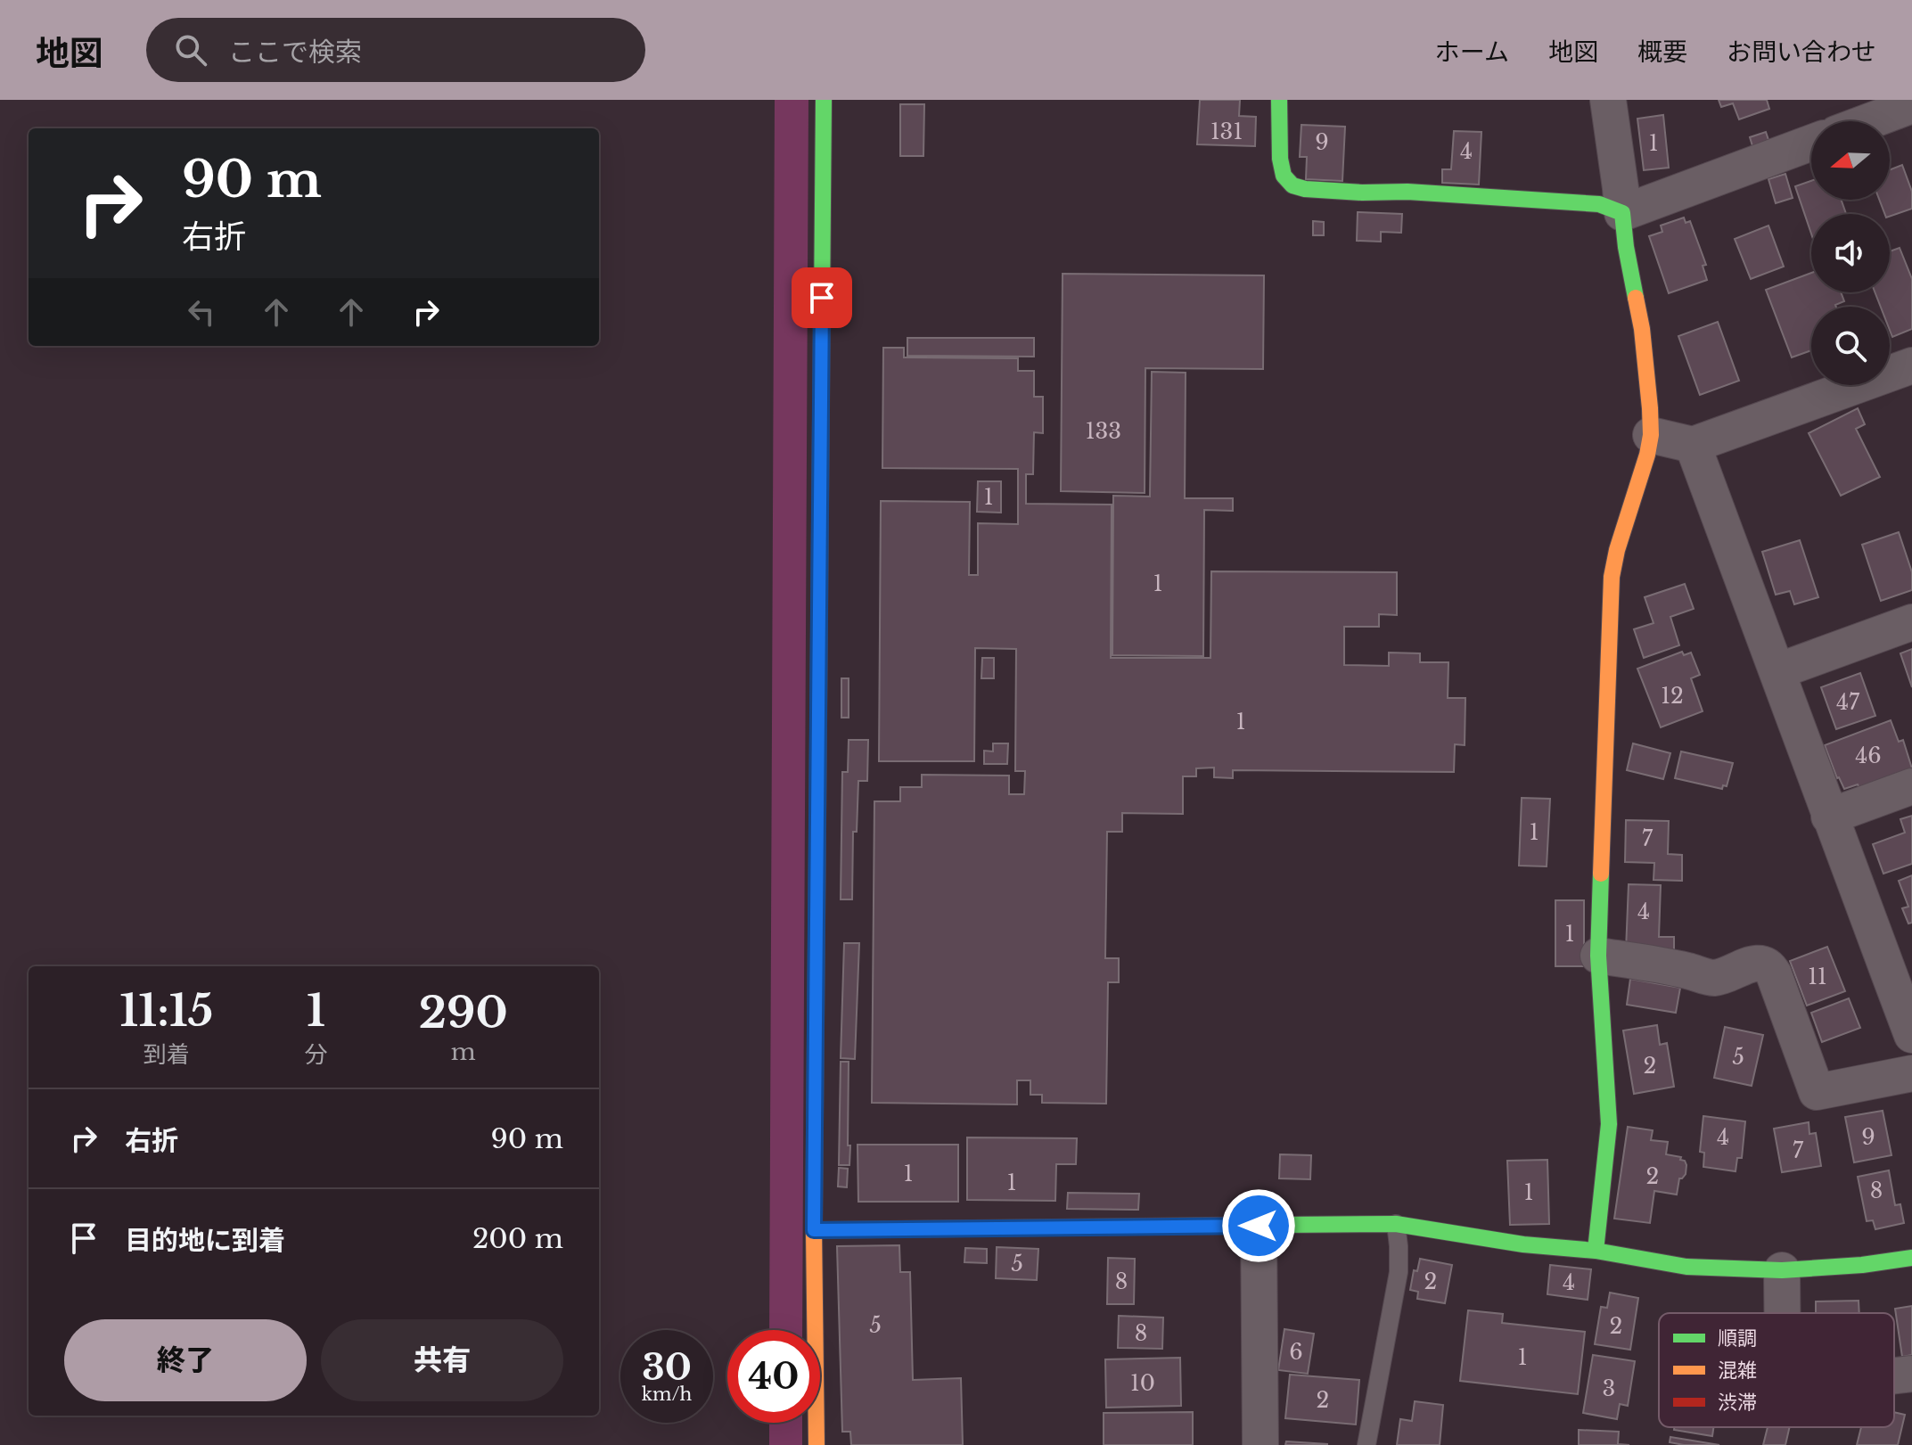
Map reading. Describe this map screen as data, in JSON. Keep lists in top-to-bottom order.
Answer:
{
  "house_numbers": [
    "131",
    "9",
    "1",
    "4",
    "133",
    "1",
    "1",
    "12",
    "47",
    "1",
    "46",
    "1",
    "7",
    "4",
    "1",
    "11",
    "5",
    "2",
    "4",
    "9",
    "7",
    "1",
    "2",
    "1",
    "8",
    "1",
    "5",
    "8",
    "2",
    "4",
    "5",
    "2",
    "8",
    "6",
    "1",
    "10",
    "3",
    "2"
  ],
  "legend": ["順調", "混雑", "渋滞"],
  "north": "left",
  "page": {
    "header": "地図",
    "search": "ここで検索",
    "nav": [
      "ホーム",
      "地図",
      "概要",
      "お問い合わせ"
    ],
    "turn": ["90 m", "右折"],
    "eta": [
      "11:15",
      "到着",
      "1",
      "分",
      "290",
      "m"
    ],
    "list": [
      {
        "name": "右折",
        "value": "90 m"
      },
      {
        "name": "目的地に到着",
        "value": "200 m"
      }
    ],
    "buttons": ["終了", "共有"],
    "speed": "30 km/h",
    "limit": "40"
  }
}
